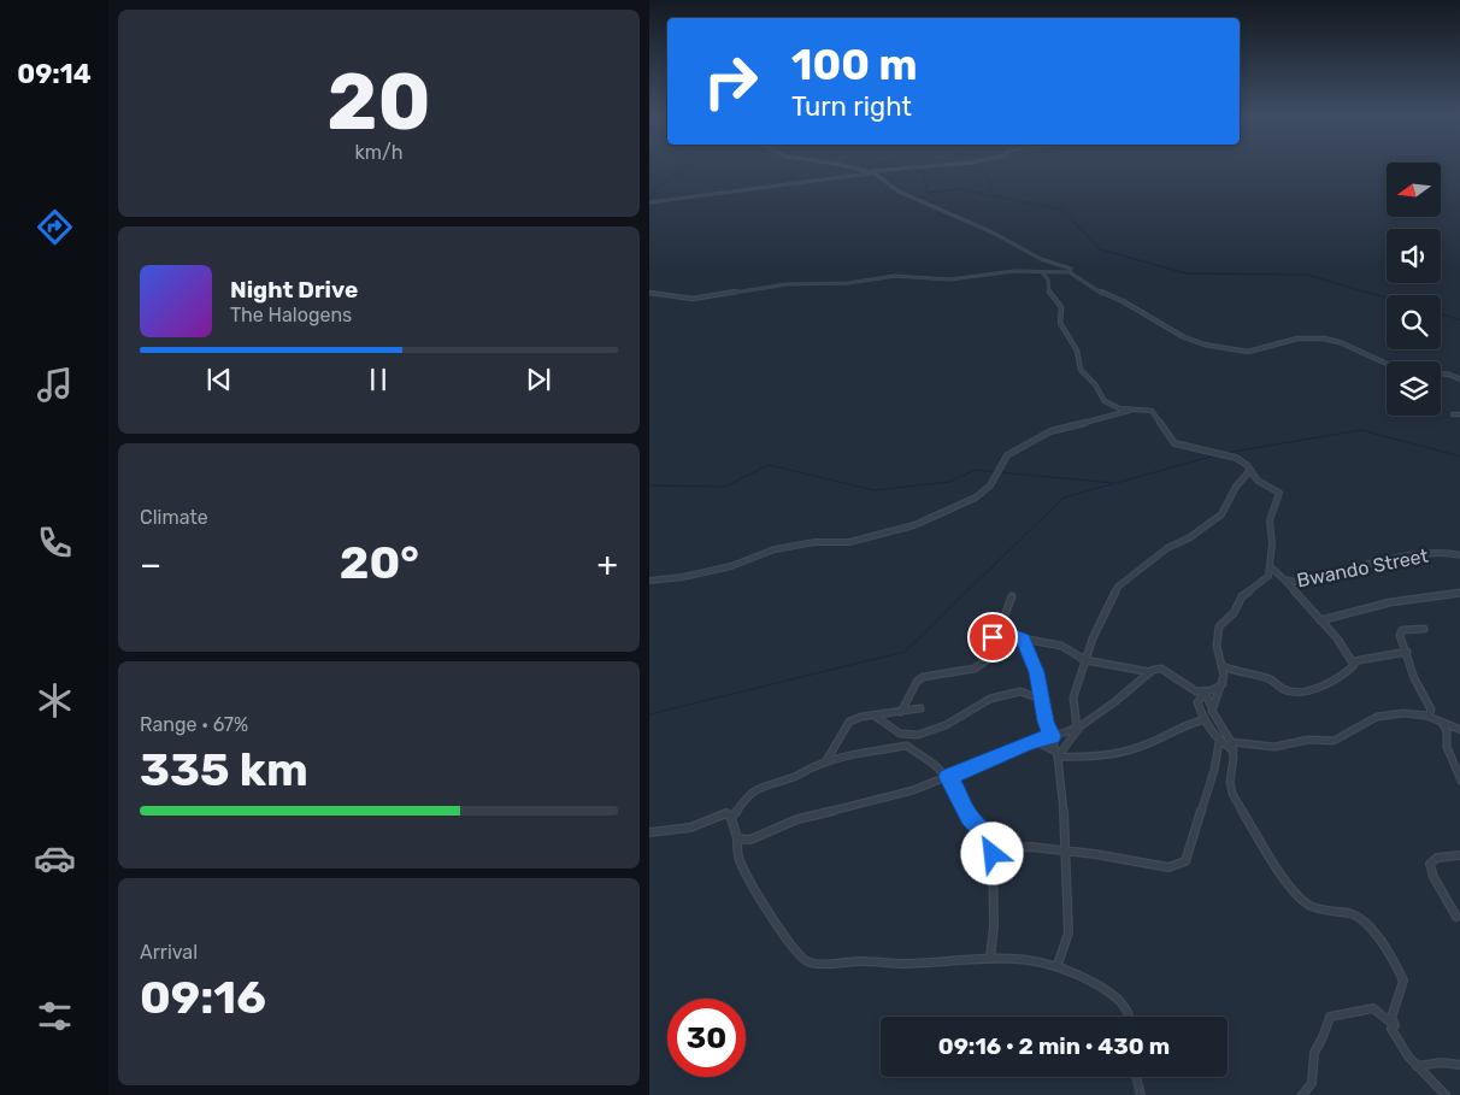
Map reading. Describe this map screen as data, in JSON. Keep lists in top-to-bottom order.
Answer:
{
  "streets": {
    "street": ["Bwando Street"]
  },
  "north": "left",
  "page": {
    "tabs": "09:14",
    "tile": [
      ["20", "km/h"],
      "Climate",
      ["Range · 67%", "335 km"],
      ["Arrival", "09:16"]
    ],
    "turn": ["100 m", "Turn right"],
    "song": ["Night Drive", "The Halogens"],
    "heat": ["−", "20°", "+"],
    "limit": "30",
    "trip": "09:16 · 2 min · 430 m"
  }
}
